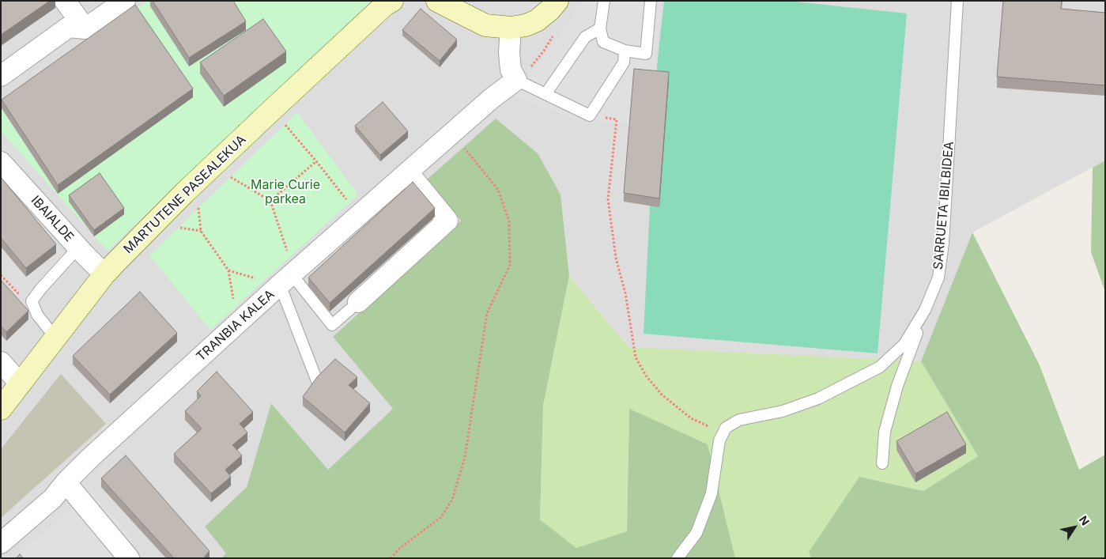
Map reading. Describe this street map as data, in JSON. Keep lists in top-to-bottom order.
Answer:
{
  "streets": {
    "main road": ["MARTUTENE PASEALEKUA"],
    "street": ["IBAIALDE", "TRANBIA KALEA"],
    "lane": ["SARRUETA IBILBIDEA"]
  },
  "crossings": [
    ["MARTUTENE PASEALEKUA", "IBAIALDE"]
  ],
  "parks": ["Marie Curie parkea"],
  "north": "top right"
}
